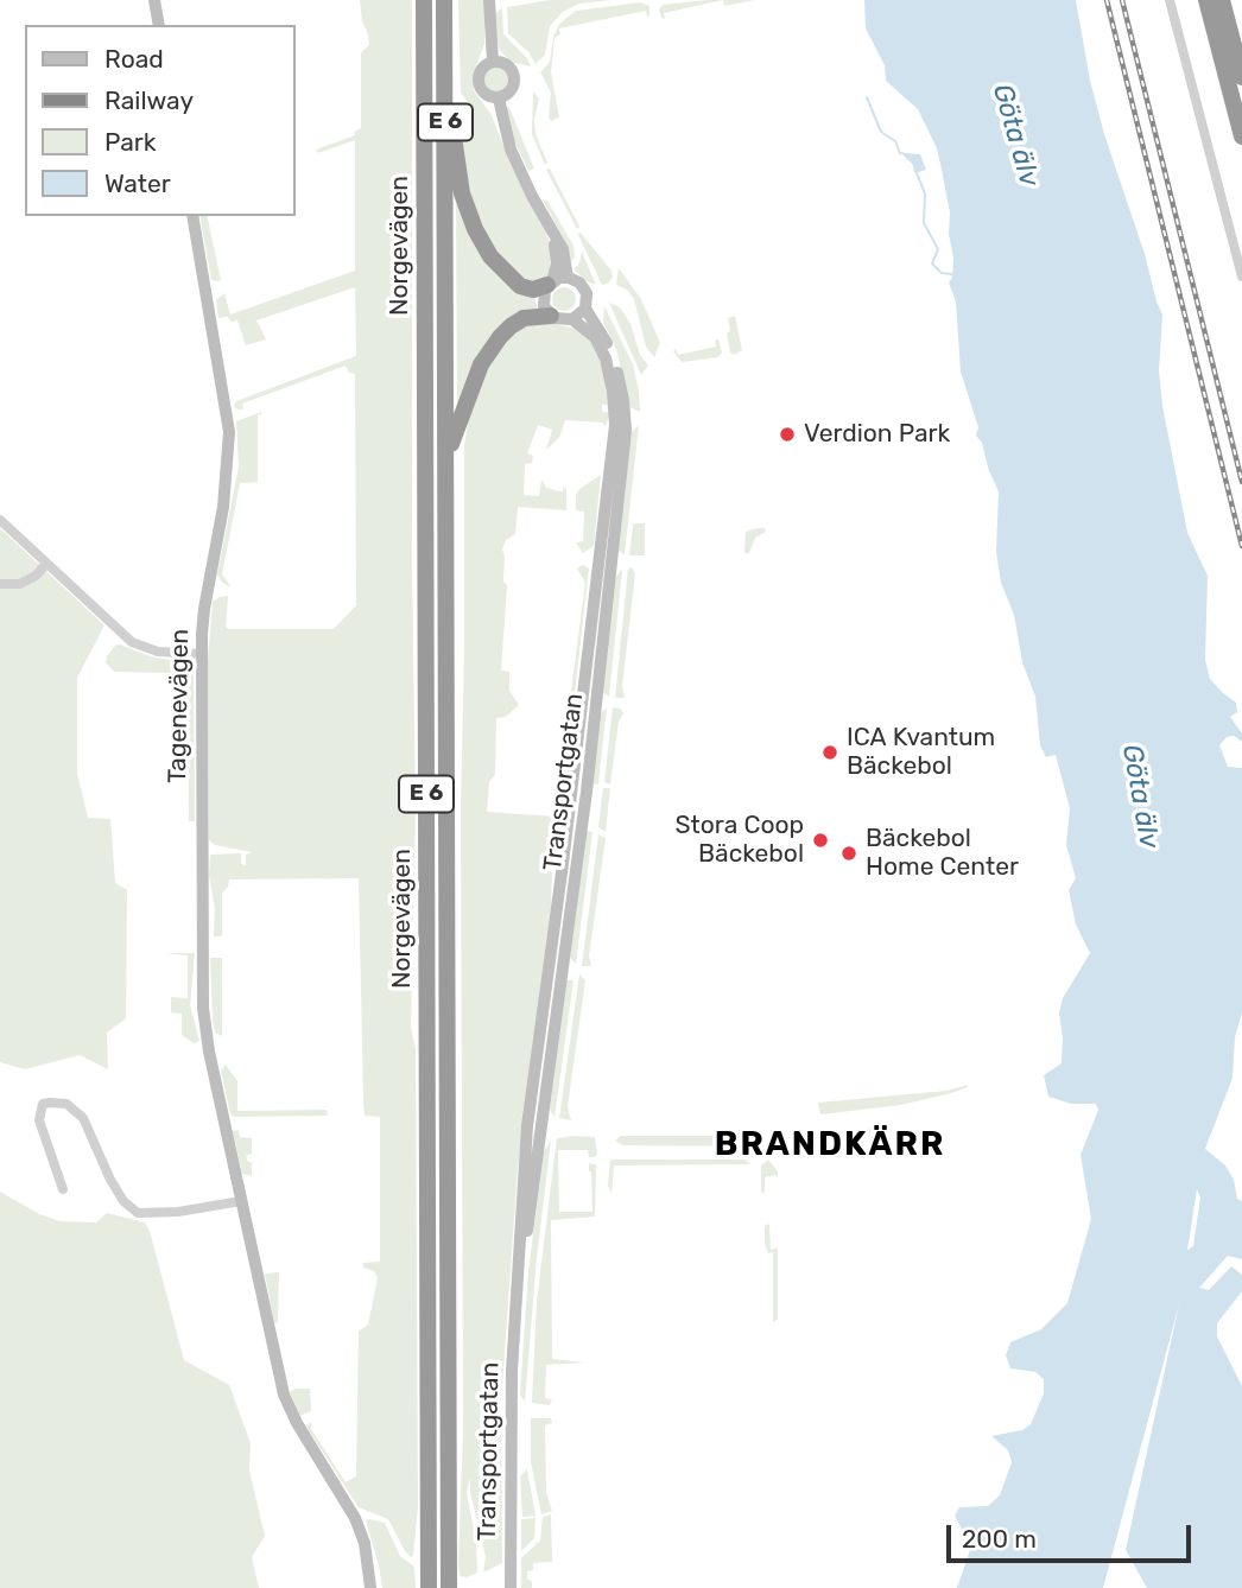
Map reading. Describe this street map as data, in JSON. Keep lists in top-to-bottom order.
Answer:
{
  "streets": {
    "highway": ["E 6", "Norgevägen"],
    "street": ["Tagenevägen", "Transportgatan"]
  },
  "districts": ["BRANDKÄRR"],
  "water": ["Göta älv"],
  "places": [
    "Verdion Park",
    "ICA Kvantum Bäckebol",
    "Stora Coop Bäckebol",
    "Bäckebol Home Center"
  ],
  "legend": [
    "Road",
    "Railway",
    "Park",
    "Water"
  ],
  "scale_bar": "200 m"
}
